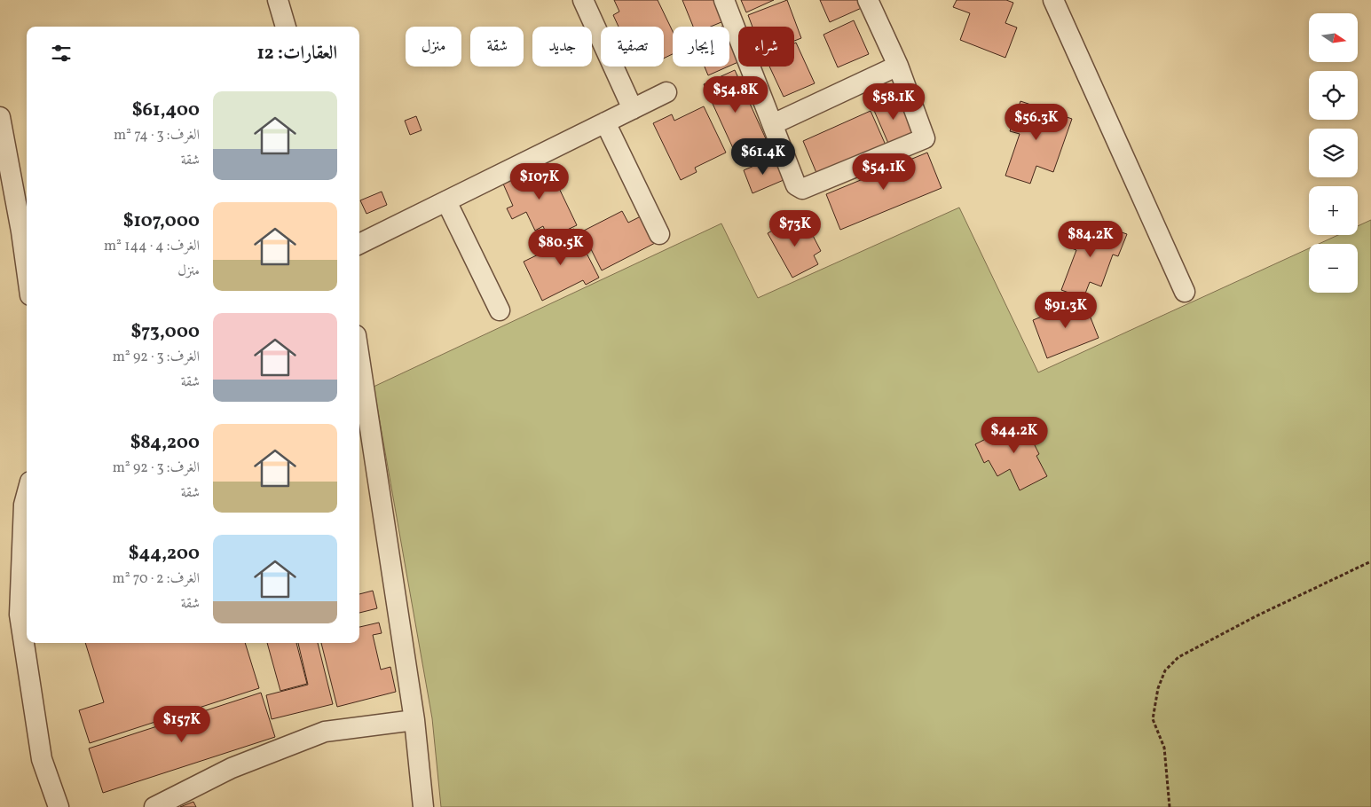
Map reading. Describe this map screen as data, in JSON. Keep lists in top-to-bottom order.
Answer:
{
  "north": "right",
  "page": {
    "map_buttons": ["+", "−"],
    "chip": [
      "شراء",
      "إيجار",
      "تصفية",
      "جديد",
      "شقة",
      "منزل"
    ],
    "heading": "العقارات: 12",
    "price": [
      "$54.8K",
      "$58.1K",
      "$56.3K",
      "$61.4K",
      "$54.1K",
      "$107K",
      "$73K",
      "$84.2K",
      "$80.5K",
      "$91.3K",
      "$44.2K",
      "$157K"
    ],
    "list": [
      {
        "name": "$61,400",
        "note": "الغرف: 3 · 74 m² · شقة"
      },
      {
        "name": "$107,000",
        "note": "الغرف: 4 · 144 m² · منزل"
      },
      {
        "name": "$73,000",
        "note": "الغرف: 3 · 92 m² · شقة"
      },
      {
        "name": "$84,200",
        "note": "الغرف: 3 · 92 m² · شقة"
      },
      {
        "name": "$44,200",
        "note": "الغرف: 2 · 70 m² · شقة"
      }
    ]
  }
}
